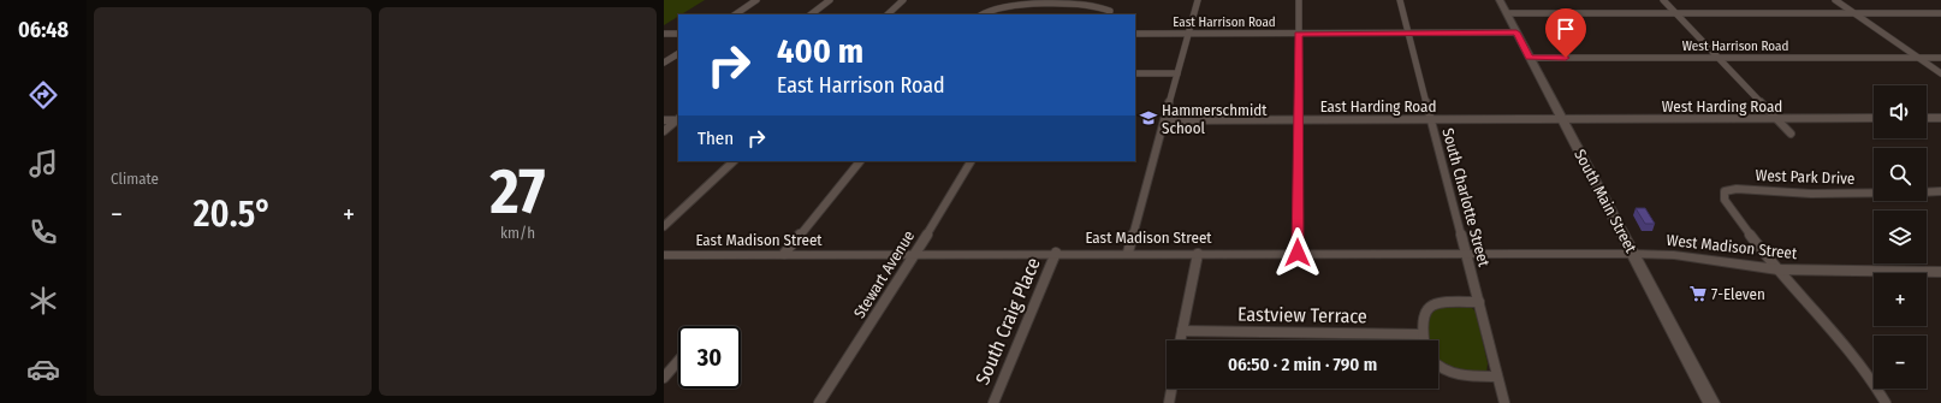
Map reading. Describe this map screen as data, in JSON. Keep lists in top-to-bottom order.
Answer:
{
  "streets": {
    "main road": ["South Main Street"],
    "street": [
      "East Harrison Road",
      "West Harrison Road",
      "East Harding Road",
      "West Harding Road",
      "West Park Drive",
      "South Charlotte Street",
      "East Madison Street",
      "West Madison Street",
      "Stewart Avenue",
      "Eastview Terrace",
      "South Craig Place"
    ]
  },
  "crossings": [
    ["East Harrison Road", "South Charlotte Street"],
    ["East Harrison Road", "South Main Street"],
    ["West Harrison Road", "South Main Street"],
    ["East Harding Road", "West Harding Road"],
    ["East Harding Road", "South Charlotte Street"],
    ["East Harding Road", "South Main Street"],
    ["West Harding Road", "South Main Street"],
    ["West Park Drive", "West Madison Street"],
    ["South Charlotte Street", "East Madison Street"],
    ["South Main Street", "East Madison Street"],
    ["South Main Street", "West Madison Street"],
    ["East Madison Street", "West Madison Street"],
    ["East Madison Street", "Stewart Avenue"],
    ["East Madison Street", "South Craig Place"]
  ],
  "places": {
    "school or university": ["Hammerschmidt School"],
    "supermarket": ["7-Eleven"]
  },
  "page": {
    "tabs": "06:48",
    "tile": [
      "Climate",
      ["27", "km/h"]
    ],
    "turn": ["400 m", "East Harrison Road"],
    "map_buttons": ["+", "−"],
    "then": "Then",
    "heat": ["−", "20.5°", "+"],
    "limit": "30",
    "trip": "06:50 · 2 min · 790 m"
  }
}
